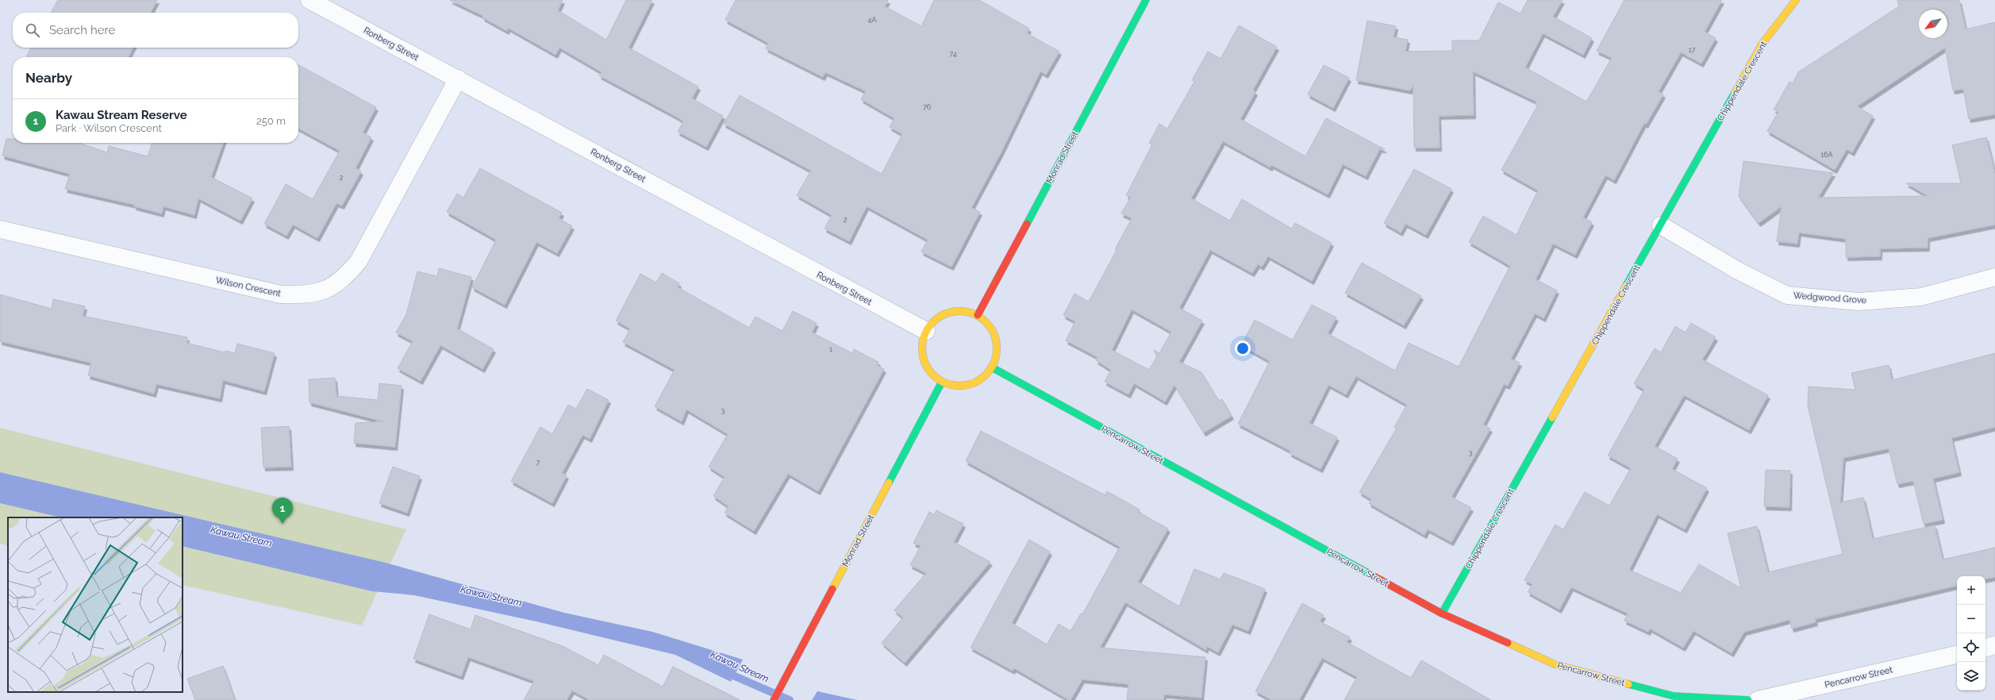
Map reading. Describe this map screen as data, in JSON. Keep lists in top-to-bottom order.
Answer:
{
  "streets": {
    "street": [
      "Ronberg Street",
      "Chippendale Crescent",
      "Monrad Street",
      "Wilson Crescent",
      "Wedgwood Grove",
      "Pencarrow Street"
    ]
  },
  "crossings": [
    ["Ronberg Street", "Monrad Street"],
    ["Ronberg Street", "Wilson Crescent"],
    ["Ronberg Street", "Pencarrow Street"],
    ["Chippendale Crescent", "Wedgwood Grove"],
    ["Chippendale Crescent", "Pencarrow Street"],
    ["Monrad Street", "Pencarrow Street"]
  ],
  "water": ["Kawau Stream"],
  "house_numbers": [
    "4A",
    "17",
    "74",
    "76",
    "16A",
    "2",
    "2",
    "1",
    "3",
    "3",
    "7"
  ],
  "north": "bottom left",
  "page": {
    "search": "Search here",
    "heading": "Nearby",
    "list": [
      {
        "mark": "1",
        "name": "Kawau Stream Reserve",
        "note": "Park · Wilson Crescent",
        "value": "250 m"
      }
    ],
    "pins": "1",
    "map_buttons": ["+", "−"]
  }
}
